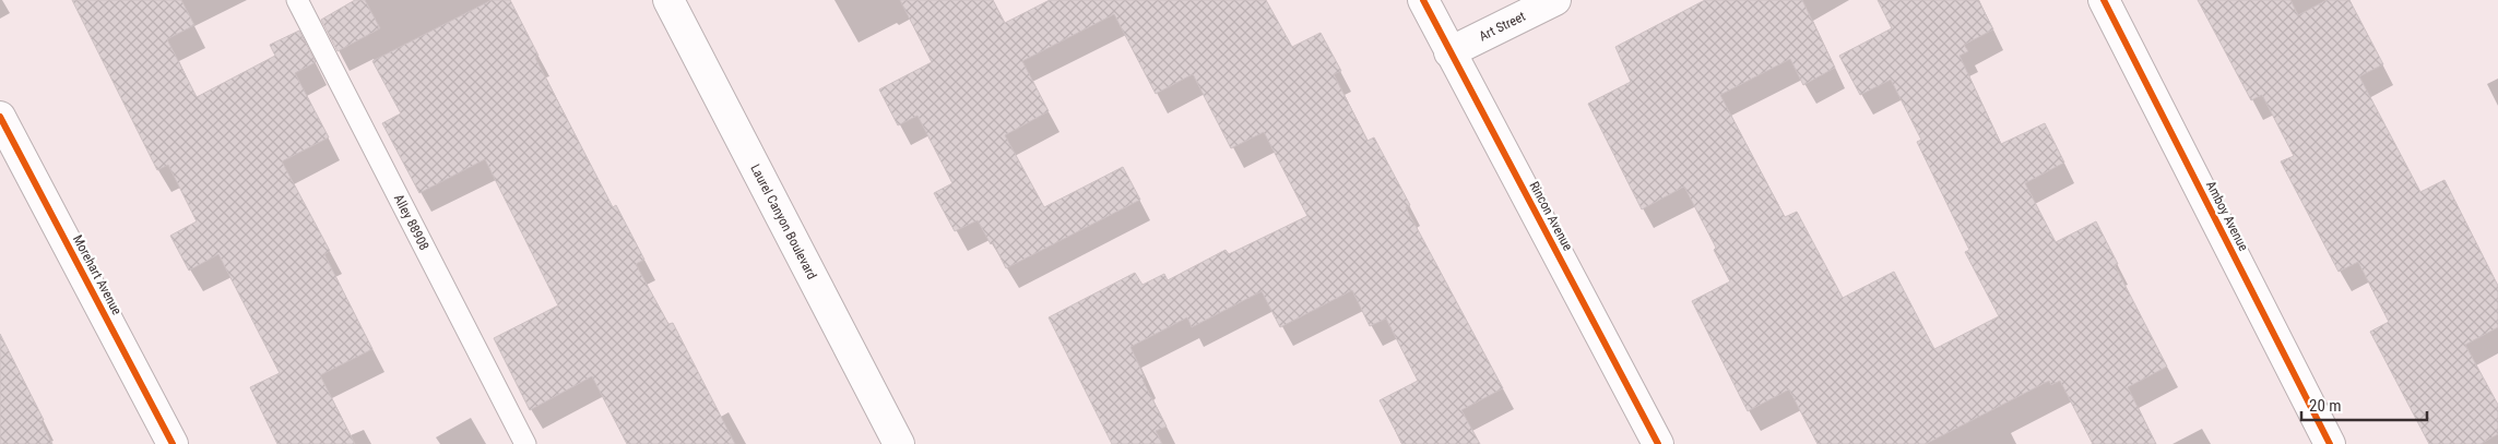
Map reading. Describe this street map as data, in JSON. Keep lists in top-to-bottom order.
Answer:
{
  "streets": {
    "street": [
      "Art Street",
      "Rincon Avenue",
      "Amboy Avenue",
      "Laurel Canyon Boulevard",
      "Morehart Avenue"
    ],
    "lane": ["Alley 88908"]
  },
  "crossings": [
    ["Art Street", "Rincon Avenue"]
  ],
  "scale_bar": "20 m"
}
